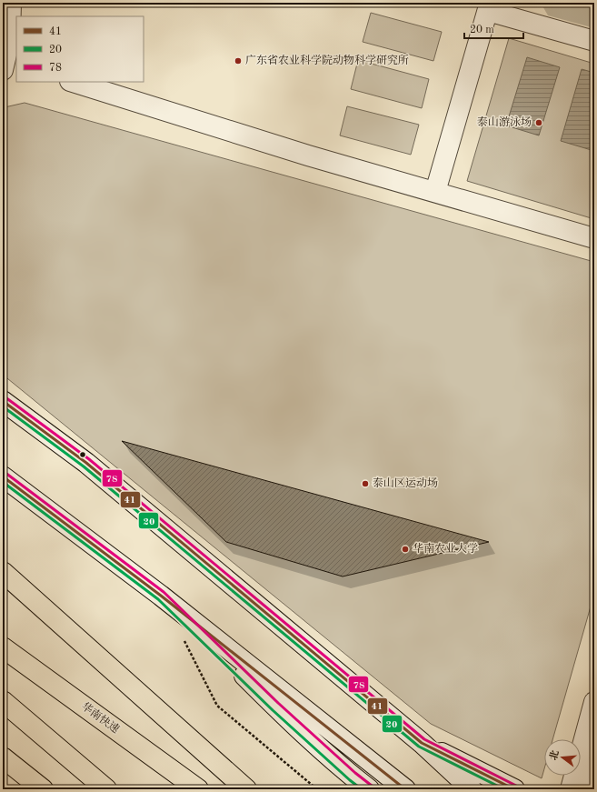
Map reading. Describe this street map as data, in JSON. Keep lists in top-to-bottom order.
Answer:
{
  "streets": {
    "highway": ["华南快速"]
  },
  "places": [
    "广东省农业科学院动物科学研究所",
    "泰山游泳场",
    "泰山区运动场",
    "华南农业大学"
  ],
  "lines": ["transit line 78", "transit line 41", "transit line 20"],
  "legend": ["41", "20", "78"],
  "scale_bar": "20 m",
  "north": "left"
}
